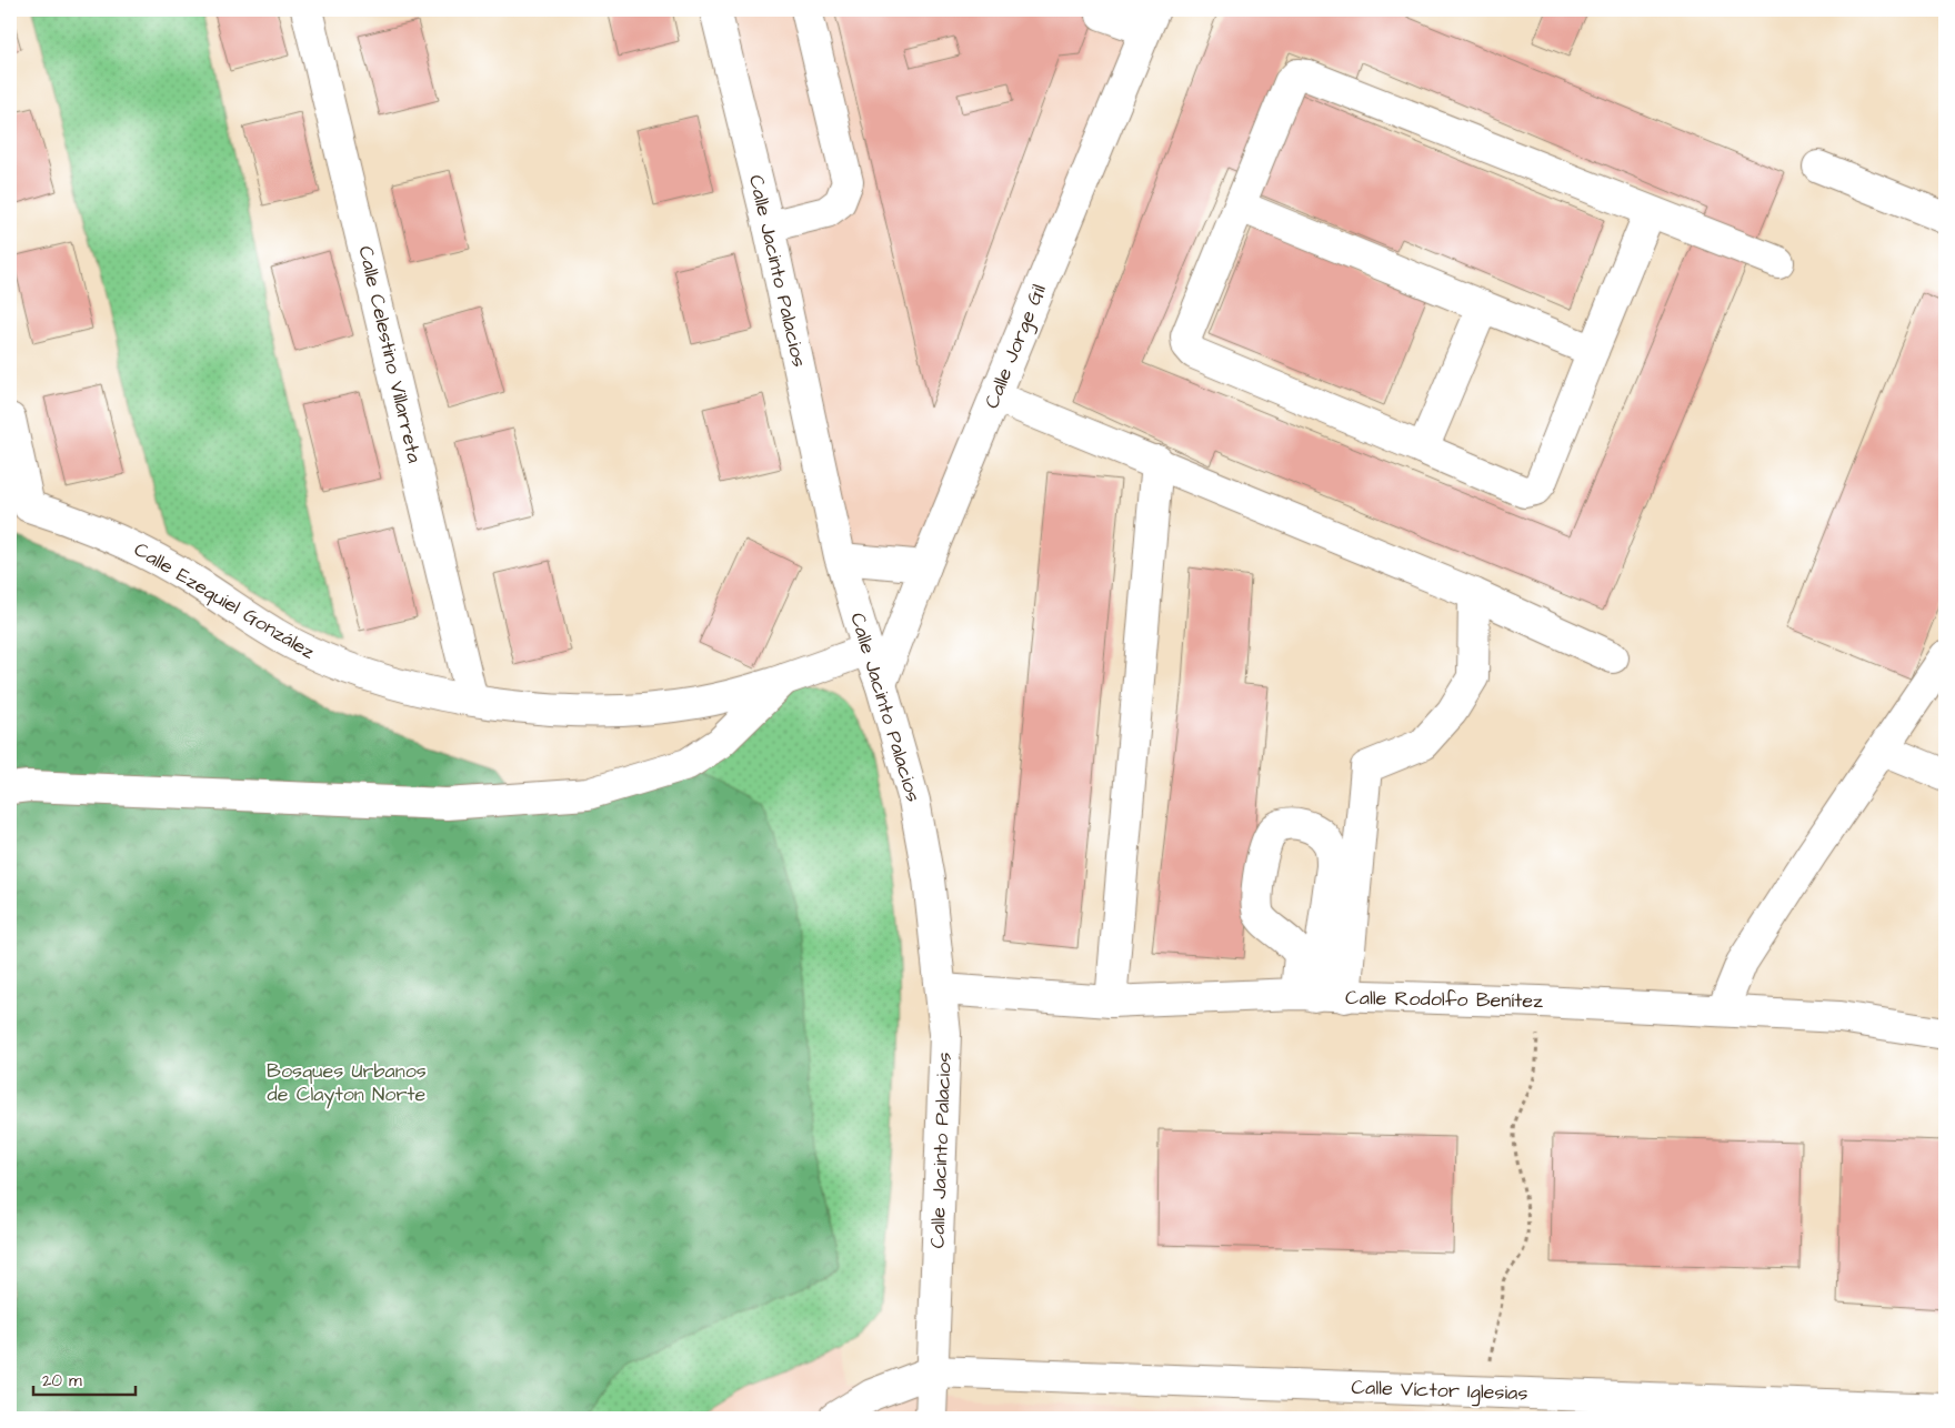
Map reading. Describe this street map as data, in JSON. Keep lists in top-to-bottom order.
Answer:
{
  "streets": {
    "street": [
      "Calle Jacinto Palacios",
      "Calle Jorge Gil",
      "Calle Celestino Villarreta",
      "Calle Ezequiel González",
      "Calle Rodolfo Benítez",
      "Calle Víctor Iglesias"
    ]
  },
  "crossings": [
    ["Calle Jacinto Palacios", "Calle Jorge Gil"],
    ["Calle Jacinto Palacios", "Calle Ezequiel González"],
    ["Calle Jacinto Palacios", "Calle Rodolfo Benítez"],
    ["Calle Jacinto Palacios", "Calle Víctor Iglesias"],
    ["Calle Celestino Villarreta", "Calle Ezequiel González"]
  ],
  "parks": ["Bosques Urbanos de Clayton Norte"],
  "scale_bar": "20 m"
}
